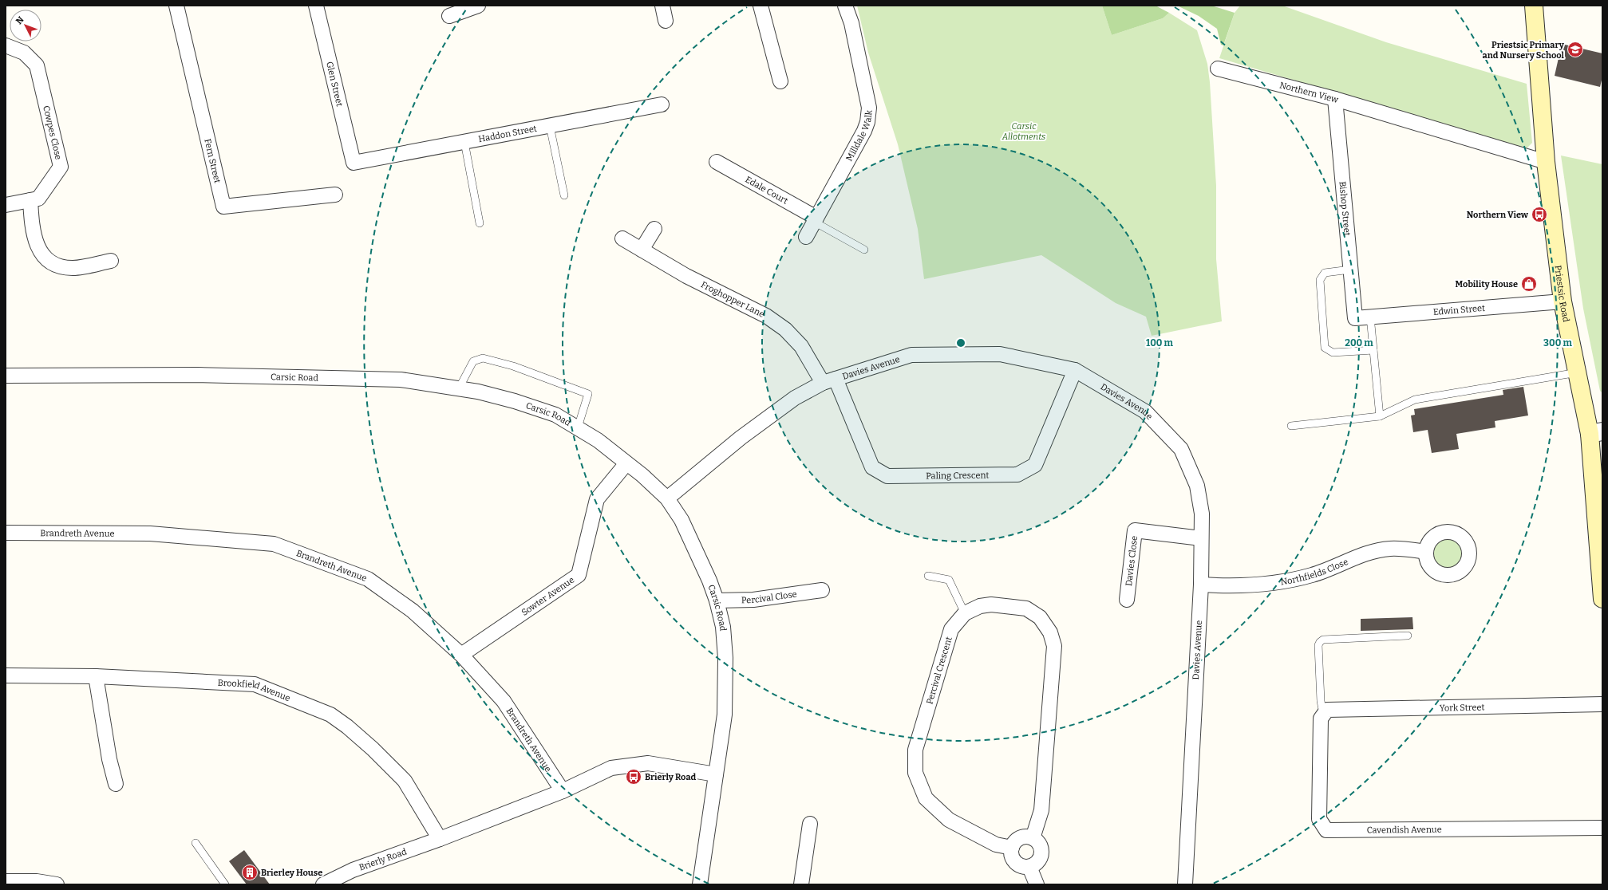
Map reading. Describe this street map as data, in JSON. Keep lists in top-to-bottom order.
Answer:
{
  "streets": {
    "main road": ["Priestsic Road"],
    "street": [
      "Glen Street",
      "Northern View",
      "Cowpes Close",
      "Haddon Street",
      "Milldale Walk",
      "Fern Street",
      "Edale Court",
      "Bishop Street",
      "Froghopper Lane",
      "Edwin Street",
      "Davies Avenue",
      "Carsic Road",
      "Paling Crescent",
      "Brandreth Avenue",
      "Davies Close",
      "Northfields Close",
      "Sowter Avenue",
      "Percival Close",
      "Percival Crescent",
      "Brookfield Avenue",
      "York Street",
      "Cavendish Avenue",
      "Brierly Road"
    ]
  },
  "crossings": [
    ["Glen Street", "Haddon Street"],
    ["Northern View", "Bishop Street"],
    ["Northern View", "Priestsic Road"],
    ["Milldale Walk", "Edale Court"],
    ["Bishop Street", "Edwin Street"],
    ["Priestsic Road", "Edwin Street"],
    ["Froghopper Lane", "Davies Avenue"],
    ["Froghopper Lane", "Paling Crescent"],
    ["Davies Avenue", "Carsic Road"],
    ["Davies Avenue", "Paling Crescent"],
    ["Davies Avenue", "Davies Close"],
    ["Davies Avenue", "Northfields Close"],
    ["Carsic Road", "Sowter Avenue"],
    ["Carsic Road", "Percival Close"],
    ["Carsic Road", "Brierly Road"],
    ["Brandreth Avenue", "Sowter Avenue"],
    ["Brandreth Avenue", "Brierly Road"],
    ["Brookfield Avenue", "Brierly Road"],
    ["York Street", "Cavendish Avenue"]
  ],
  "parks": ["Carsic Allotments"],
  "places": {
    "school or university": ["Priestsic Primary and Nursery School"],
    "bus stop": ["Northern View", "Brierly Road"],
    "shop": ["Mobility House"],
    "building": ["Brierley House"]
  },
  "north": "top left",
  "rings": ["100 m", "200 m", "300 m"]
}
